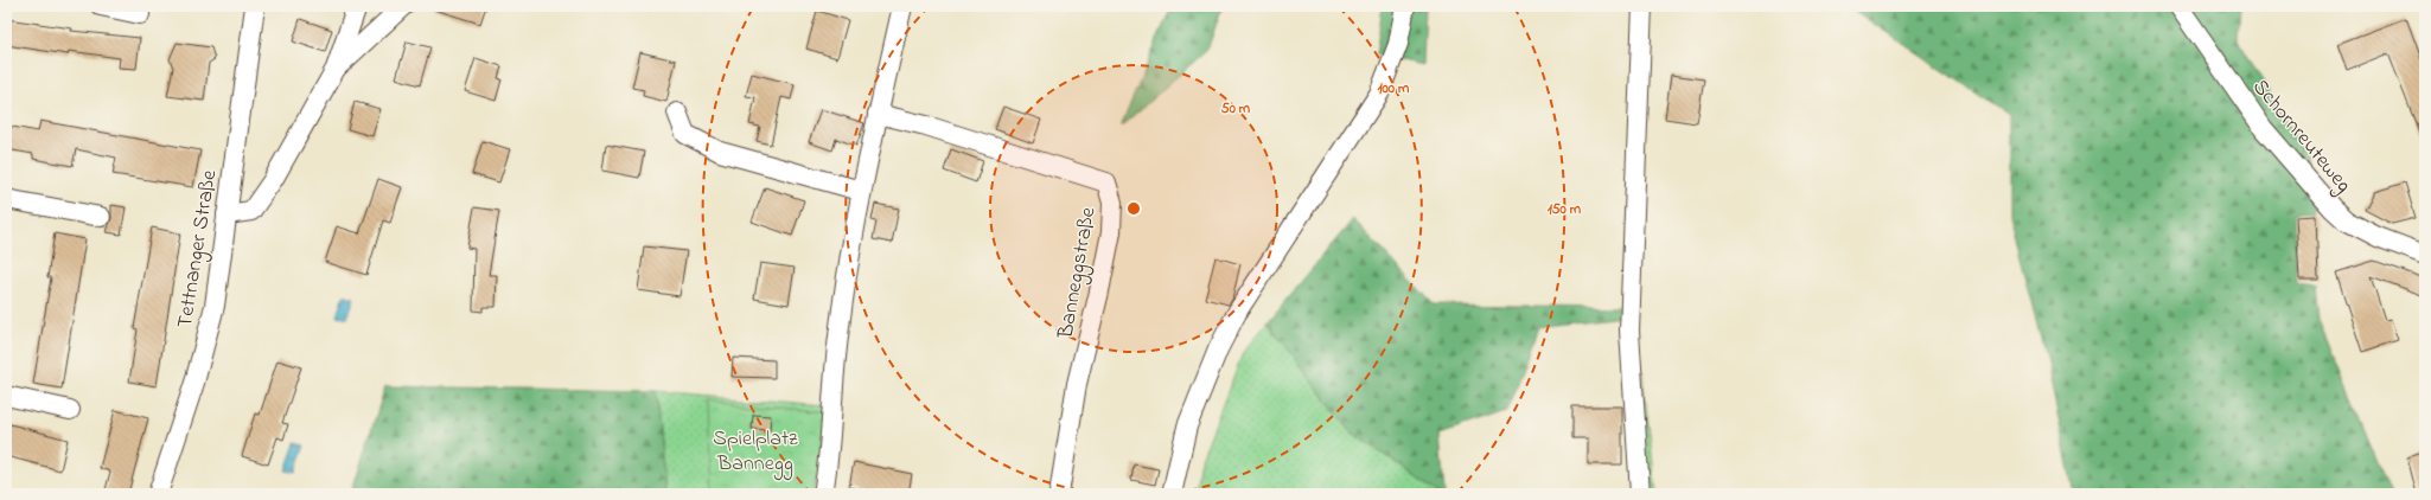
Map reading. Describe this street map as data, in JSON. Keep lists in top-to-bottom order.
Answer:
{
  "streets": {
    "street": ["Schornreuteweg", "Tettnanger Straße", "Banneggstraße"]
  },
  "parks": ["Spielplatz Bannegg"],
  "rings": ["100 m", "50 m", "150 m"]
}
